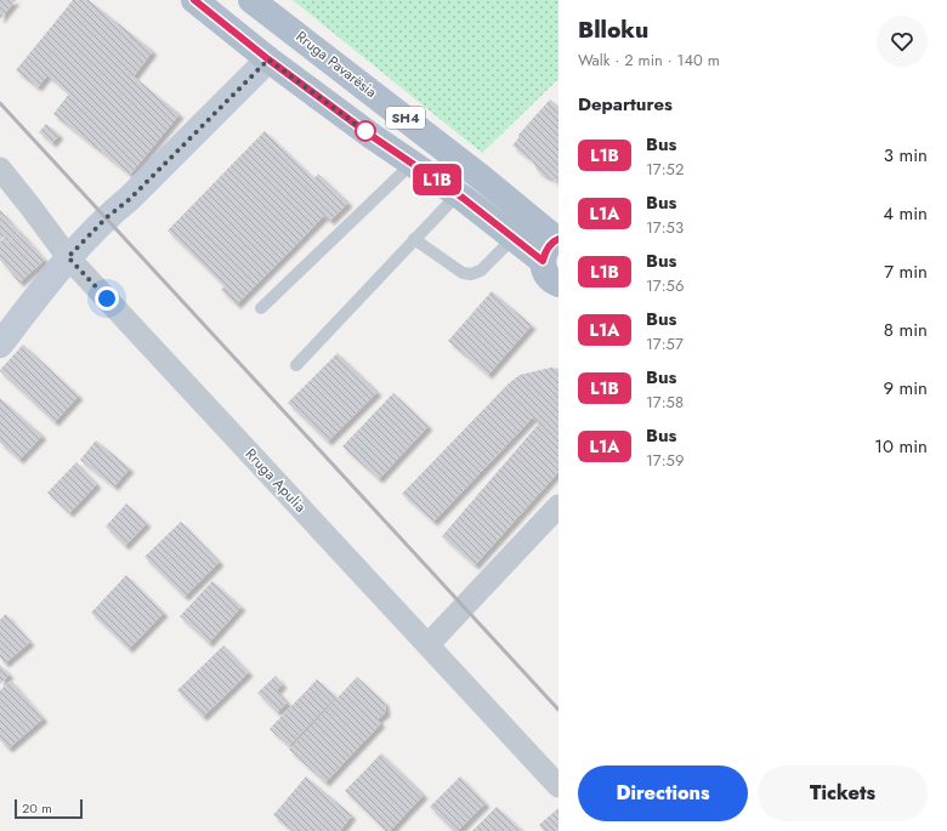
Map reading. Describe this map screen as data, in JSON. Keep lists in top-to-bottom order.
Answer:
{
  "streets": {
    "main road": ["Rruga Pavarësia", "SH4"],
    "street": ["Rruga Apulia"]
  },
  "crossings": [
    ["Rruga Pavarësia", "SH4"]
  ],
  "lines": ["bus line L1B"],
  "scale_bar": "20 m",
  "page": {
    "on_map": "L1B",
    "heading": [
      ["Blloku", "Walk · 2 min · 140 m"],
      "Departures"
    ],
    "list": [
      {
        "mark": "L1B",
        "name": "Bus",
        "note": "17:52",
        "value": "3 min"
      },
      {
        "mark": "L1A",
        "name": "Bus",
        "note": "17:53",
        "value": "4 min"
      },
      {
        "mark": "L1B",
        "name": "Bus",
        "note": "17:56",
        "value": "7 min"
      },
      {
        "mark": "L1A",
        "name": "Bus",
        "note": "17:57",
        "value": "8 min"
      },
      {
        "mark": "L1B",
        "name": "Bus",
        "note": "17:58",
        "value": "9 min"
      },
      {
        "mark": "L1A",
        "name": "Bus",
        "note": "17:59",
        "value": "10 min"
      }
    ],
    "buttons": ["Directions", "Tickets"],
    "scale": "20 m"
  }
}
